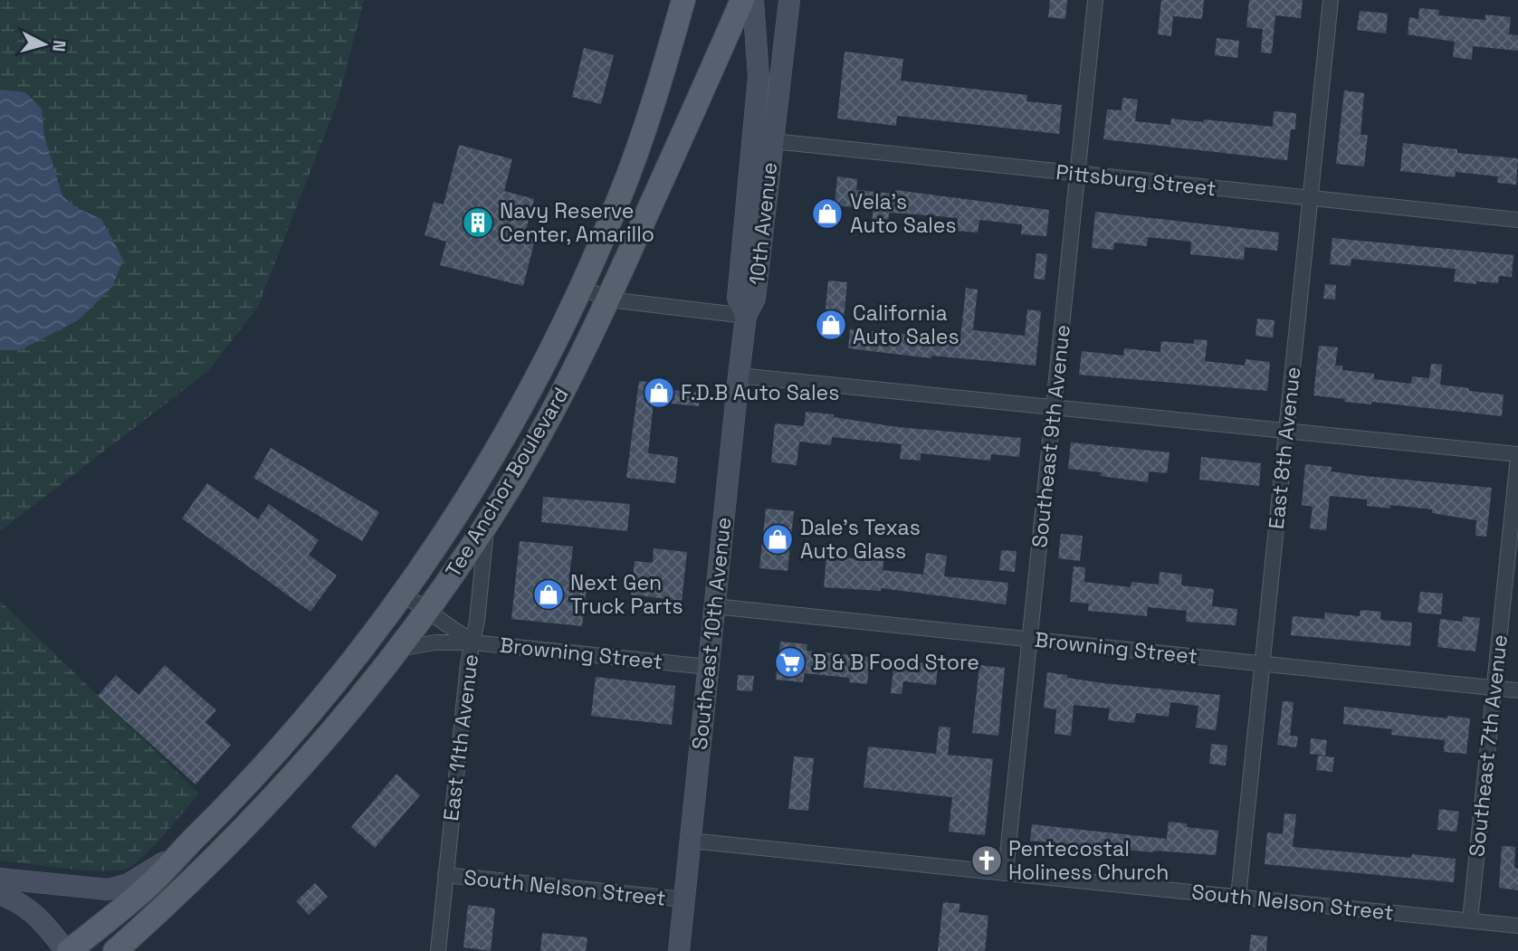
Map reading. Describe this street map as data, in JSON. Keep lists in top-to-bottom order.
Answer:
{
  "streets": {
    "main road": ["10th Avenue", "Tee Anchor Boulevard", "Southeast 10th Avenue"],
    "street": [
      "Pittsburg Street",
      "Southeast 9th Avenue",
      "East 8th Avenue",
      "Browning Street",
      "East 11th Avenue",
      "Southeast 7th Avenue",
      "South Nelson Street"
    ]
  },
  "crossings": [
    ["Pittsburg Street", "10th Avenue"],
    ["Pittsburg Street", "Southeast 9th Avenue"],
    ["Pittsburg Street", "East 8th Avenue"],
    ["10th Avenue", "Southeast 10th Avenue"],
    ["Southeast 9th Avenue", "Browning Street"],
    ["Southeast 9th Avenue", "South Nelson Street"],
    ["East 8th Avenue", "Browning Street"],
    ["East 8th Avenue", "South Nelson Street"],
    ["Tee Anchor Boulevard", "Browning Street"],
    ["Tee Anchor Boulevard", "East 11th Avenue"],
    ["Southeast 10th Avenue", "Browning Street"],
    ["Southeast 10th Avenue", "South Nelson Street"],
    ["Browning Street", "East 11th Avenue"],
    ["Browning Street", "Southeast 7th Avenue"],
    ["East 11th Avenue", "South Nelson Street"],
    ["Southeast 7th Avenue", "South Nelson Street"]
  ],
  "places": {
    "shop": [
      "Vela's Auto Sales",
      "California Auto Sales",
      "F.D.B Auto Sales",
      "Dale's Texas Auto Glass",
      "Next Gen Truck Parts"
    ],
    "building": ["Navy Reserve Center, Amarillo"],
    "supermarket": ["B & B Food Store"],
    "church": ["Pentecostal Holiness Church"]
  },
  "north": "right"
}
